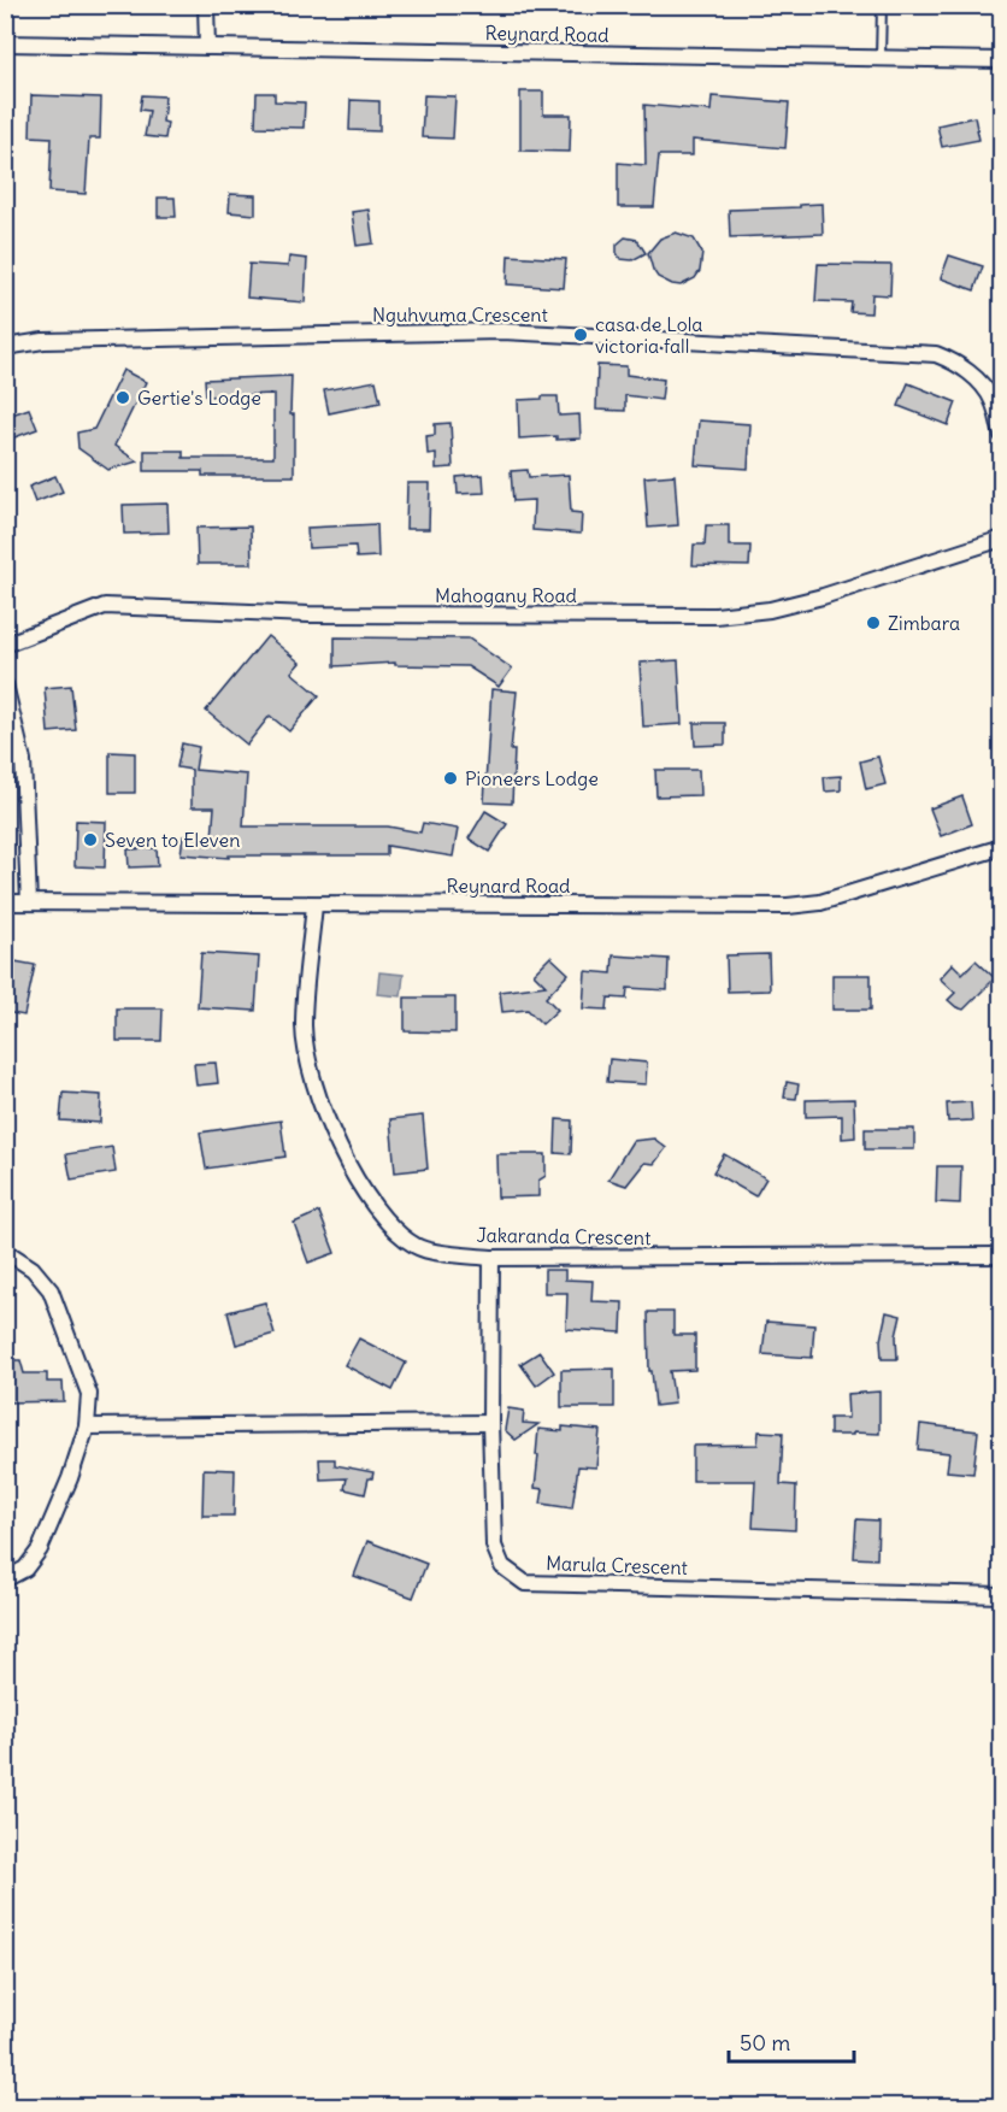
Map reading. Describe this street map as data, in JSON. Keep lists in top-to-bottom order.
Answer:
{
  "streets": {
    "street": [
      "Reynard Road",
      "Nguhvuma Crescent",
      "Mahogany Road",
      "Jakaranda Crescent",
      "Marula Crescent"
    ]
  },
  "crossings": [
    ["Reynard Road", "Jakaranda Crescent"],
    ["Jakaranda Crescent", "Marula Crescent"]
  ],
  "places": [
    "casa de Lola victoria fall",
    "Gertie's Lodge",
    "Zimbara",
    "Pioneers Lodge",
    "Seven to Eleven"
  ],
  "scale_bar": "50 m"
}
